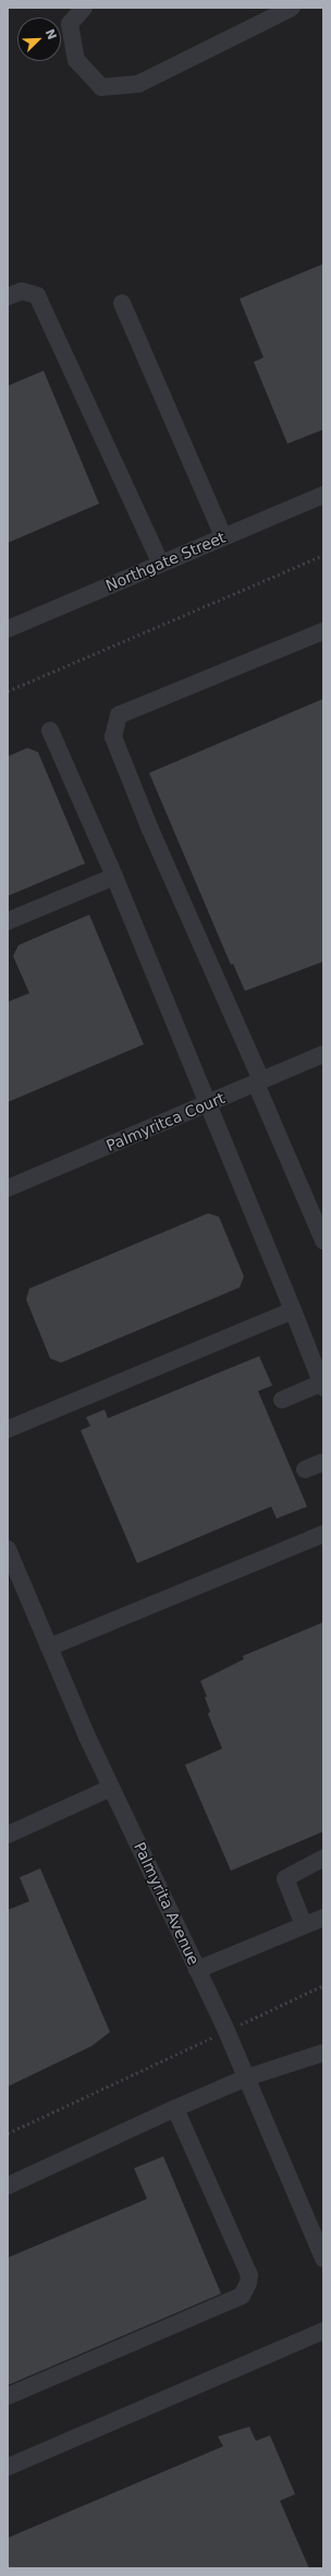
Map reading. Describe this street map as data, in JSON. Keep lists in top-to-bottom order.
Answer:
{
  "streets": {
    "street": ["Northgate Street", "Palmyritca Court", "Palmyrita Avenue"]
  },
  "north": "top right"
}
